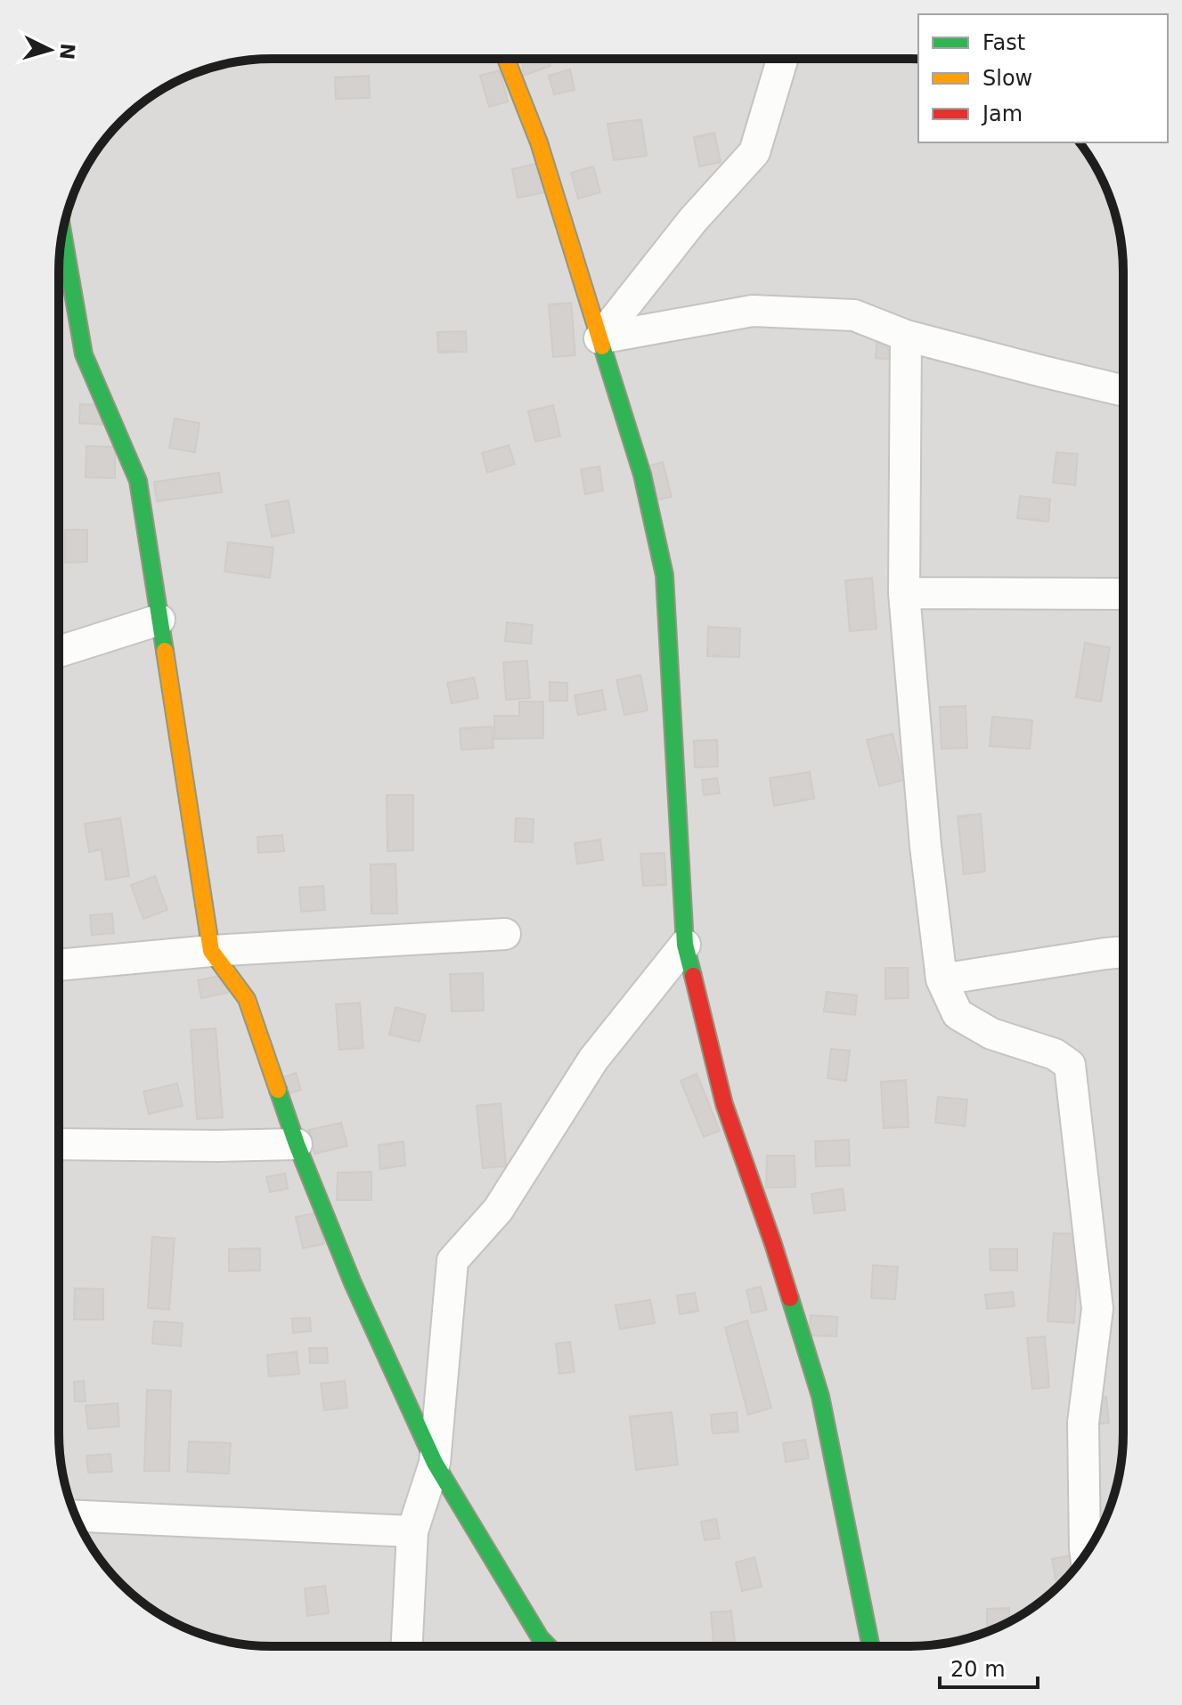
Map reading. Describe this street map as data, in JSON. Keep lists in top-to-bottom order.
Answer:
{
  "legend": ["Fast", "Slow", "Jam"],
  "scale_bar": "20 m",
  "north": "right"
}
